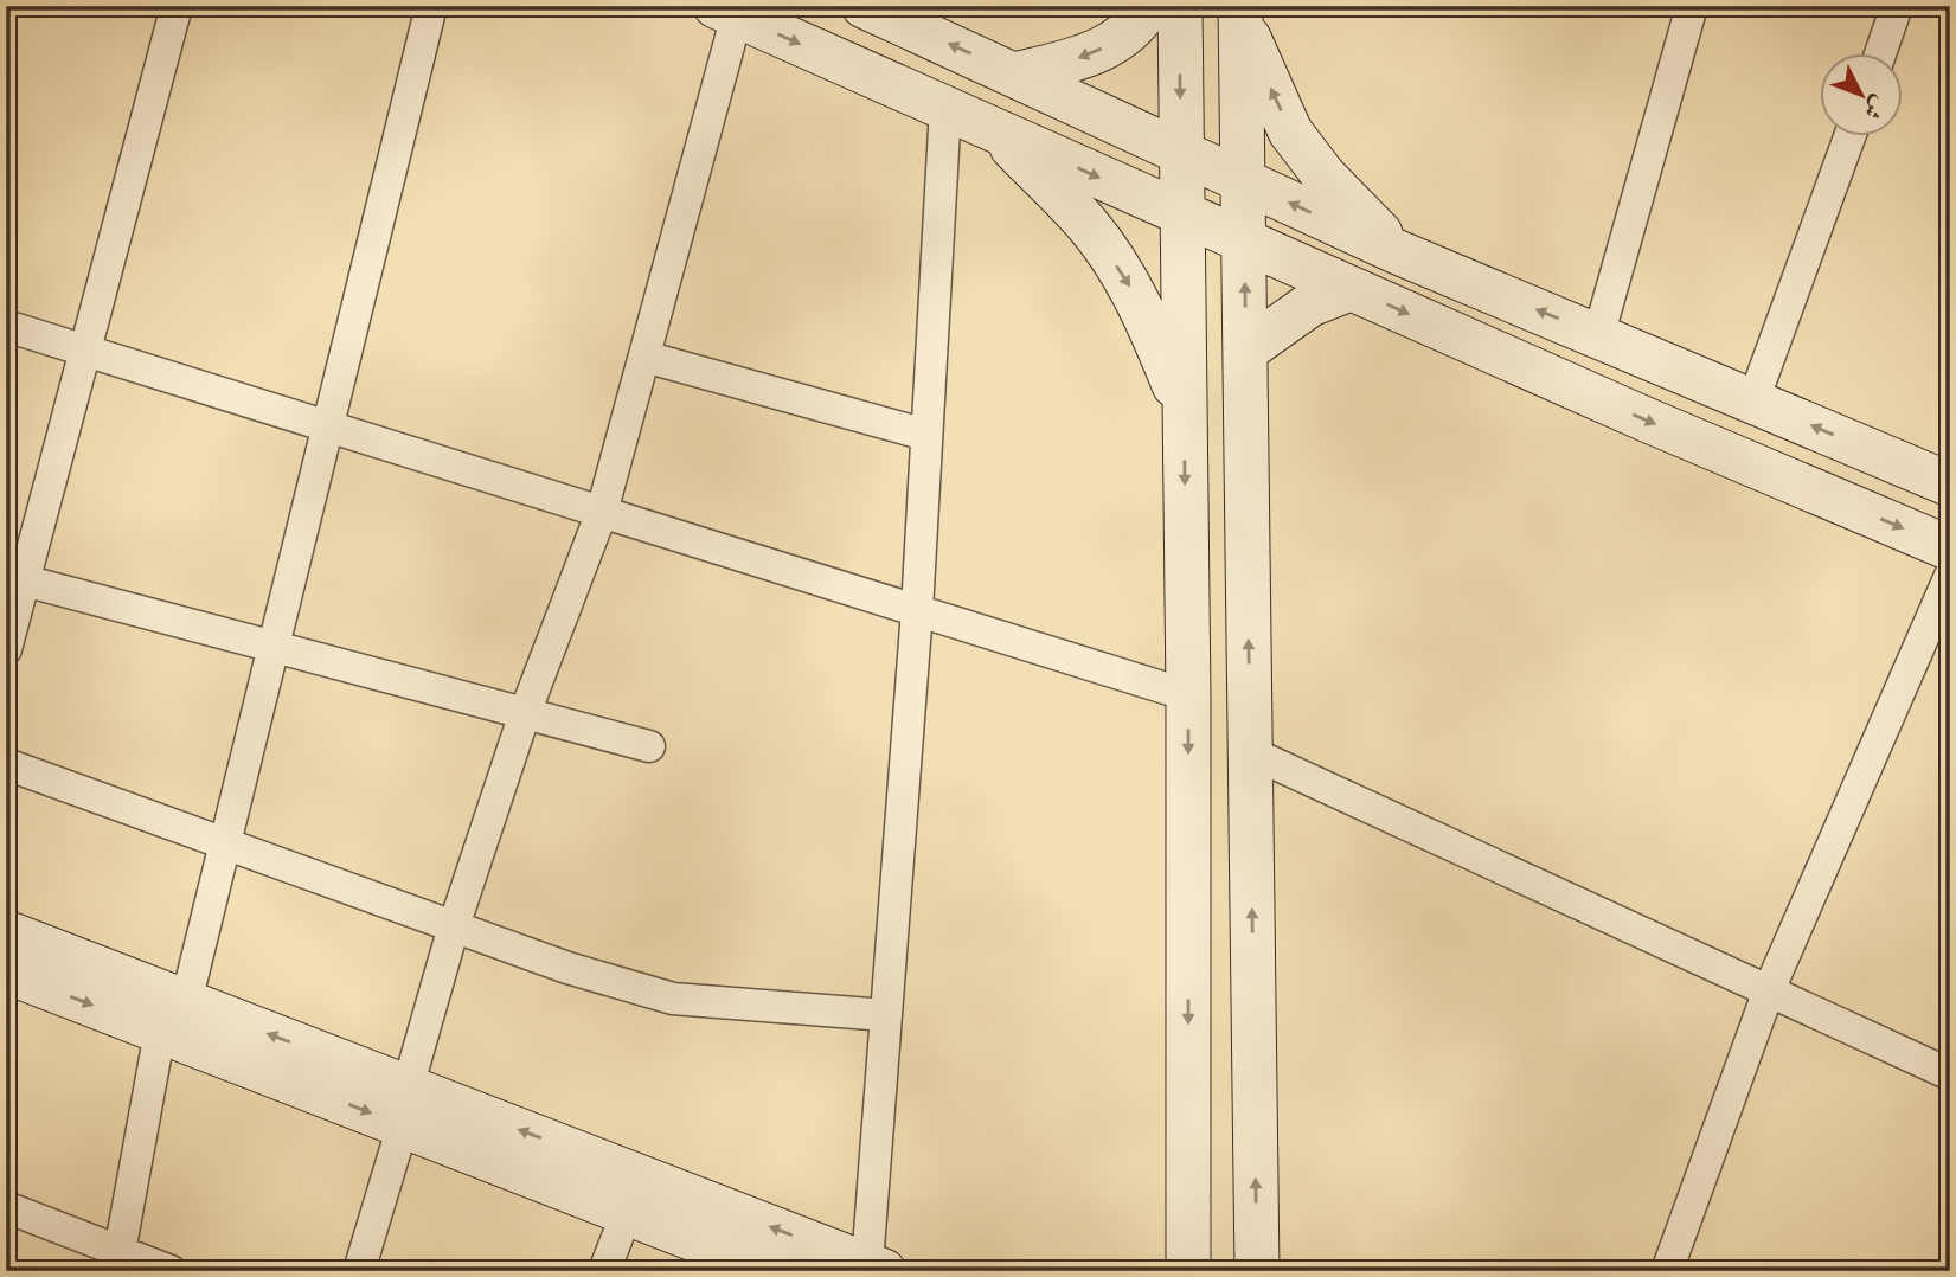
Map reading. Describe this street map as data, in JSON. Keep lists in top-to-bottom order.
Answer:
{
  "north": "bottom right"
}
